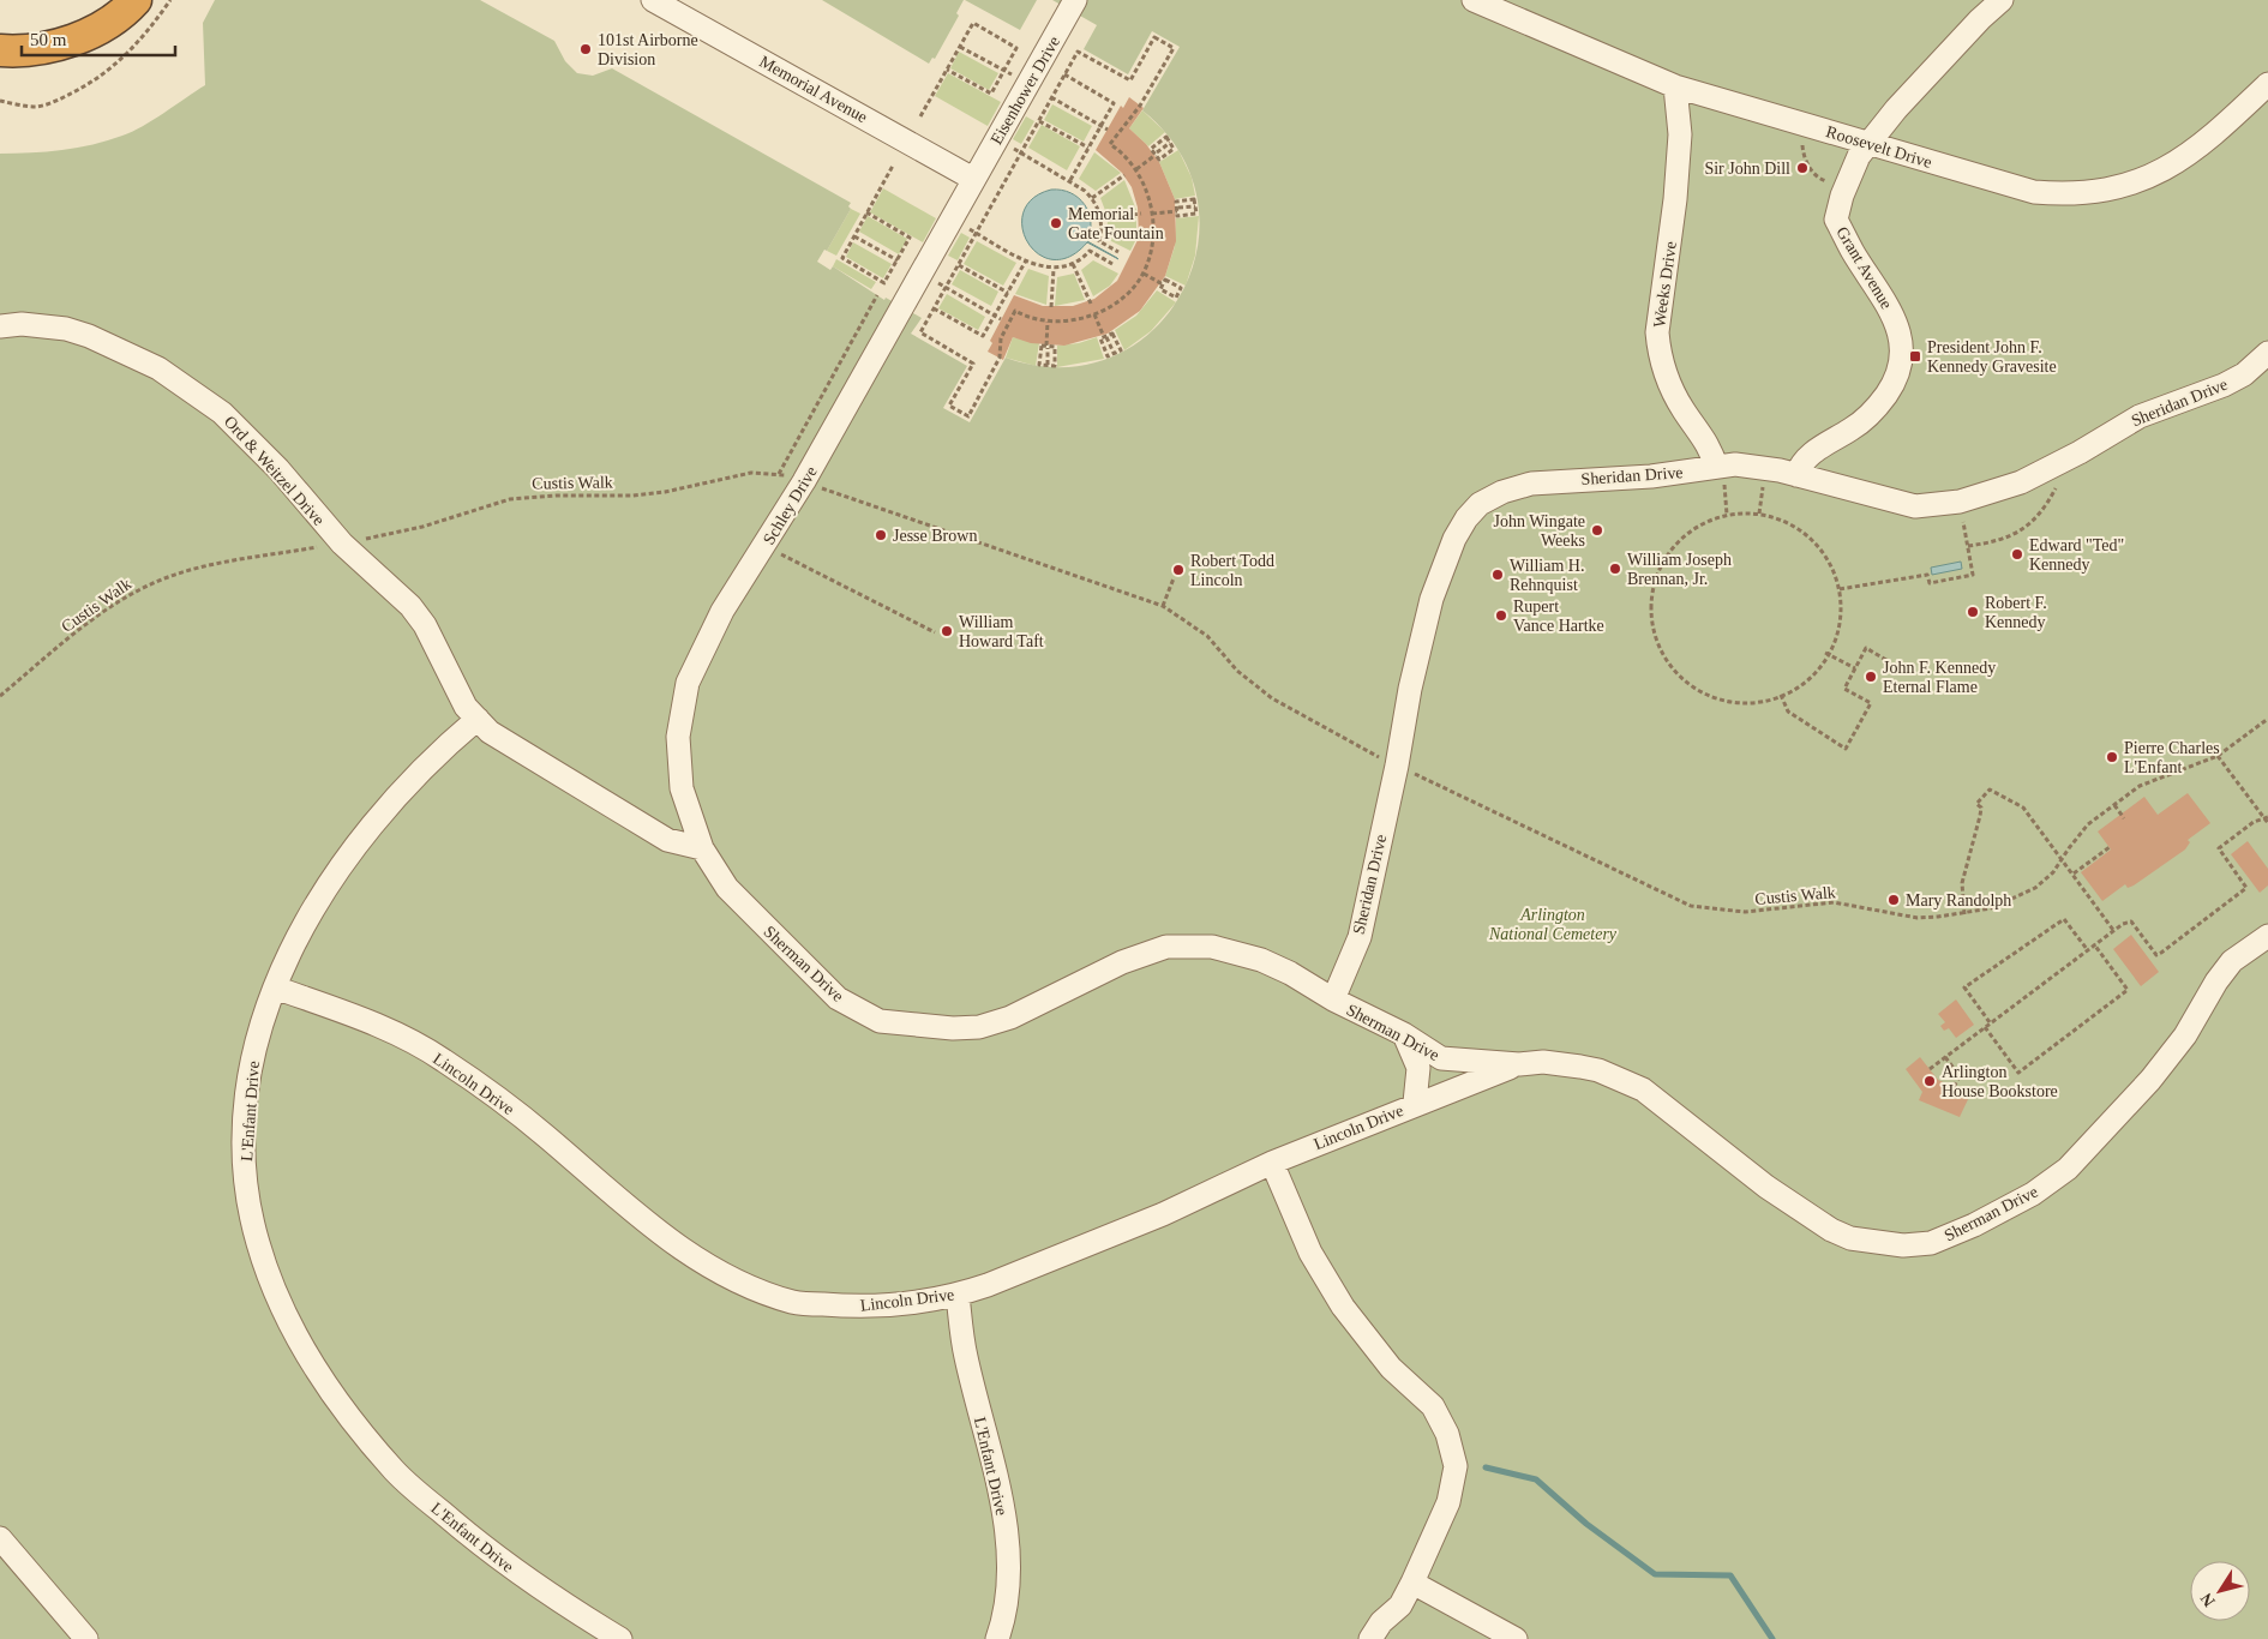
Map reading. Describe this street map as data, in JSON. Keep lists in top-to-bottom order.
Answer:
{
  "streets": {
    "street": [
      "Memorial Avenue",
      "Eisenhower Drive",
      "Roosevelt Drive",
      "Grant Avenue",
      "Weeks Drive",
      "Sheridan Drive",
      "Ord & Weitzel Drive",
      "Schley Drive",
      "Sherman Drive",
      "Lincoln Drive",
      "L'Enfant Drive"
    ],
    "path": ["Custis Walk"]
  },
  "crossings": [
    ["Memorial Avenue", "Eisenhower Drive"],
    ["Memorial Avenue", "Schley Drive"],
    ["Eisenhower Drive", "Schley Drive"],
    ["Roosevelt Drive", "Grant Avenue"],
    ["Roosevelt Drive", "Weeks Drive"],
    ["Grant Avenue", "Sheridan Drive"],
    ["Weeks Drive", "Sheridan Drive"],
    ["Sheridan Drive", "Custis Walk"],
    ["Sheridan Drive", "Sherman Drive"],
    ["Ord & Weitzel Drive", "L'Enfant Drive"],
    ["Schley Drive", "Sherman Drive"],
    ["Sherman Drive", "Lincoln Drive"],
    ["Lincoln Drive", "L'Enfant Drive"]
  ],
  "parks": ["Arlington National Cemetery"],
  "places": {
    "other": [
      "101st Airborne Division",
      "Sir John Dill",
      "Memorial Gate Fountain",
      "John Wingate Weeks",
      "Jesse Brown",
      "Edward \"Ted\" Kennedy",
      "William Joseph Brennan, Jr.",
      "Robert Todd Lincoln",
      "William H. Rehnquist",
      "Robert F. Kennedy",
      "Rupert Vance Hartke",
      "William Howard Taft",
      "John F. Kennedy Eternal Flame",
      "Pierre Charles L'Enfant",
      "Mary Randolph",
      "Arlington House Bookstore"
    ],
    "transit": ["President John F. Kennedy Gravesite"]
  },
  "scale_bar": "50 m",
  "north": "bottom left"
}
